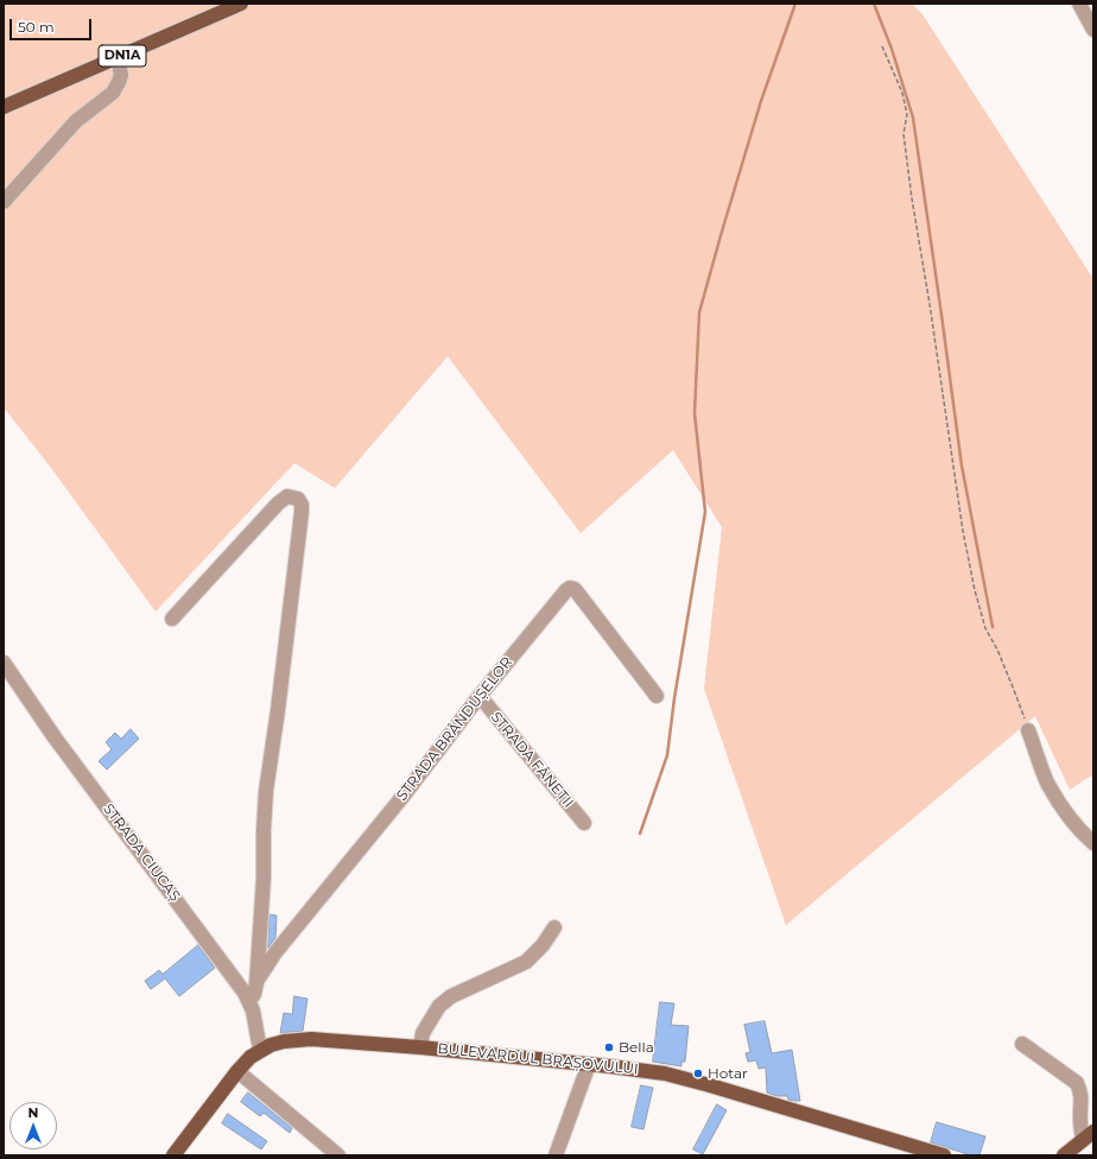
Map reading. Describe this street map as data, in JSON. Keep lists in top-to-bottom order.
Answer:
{
  "streets": {
    "main road": ["DN1A", "BULEVARDUL BRAȘOVULUI"],
    "street": ["STRADA BRÂNDUȘELOR", "STRADA FÂNEȚII", "STRADA CIUCAȘ"]
  },
  "crossings": [
    ["STRADA BRÂNDUȘELOR", "STRADA FÂNEȚII"],
    ["STRADA BRÂNDUȘELOR", "STRADA CIUCAȘ"],
    ["STRADA CIUCAȘ", "BULEVARDUL BRAȘOVULUI"]
  ],
  "places": ["Bella", "Hotar"],
  "scale_bar": "50 m",
  "north": "top"
}
